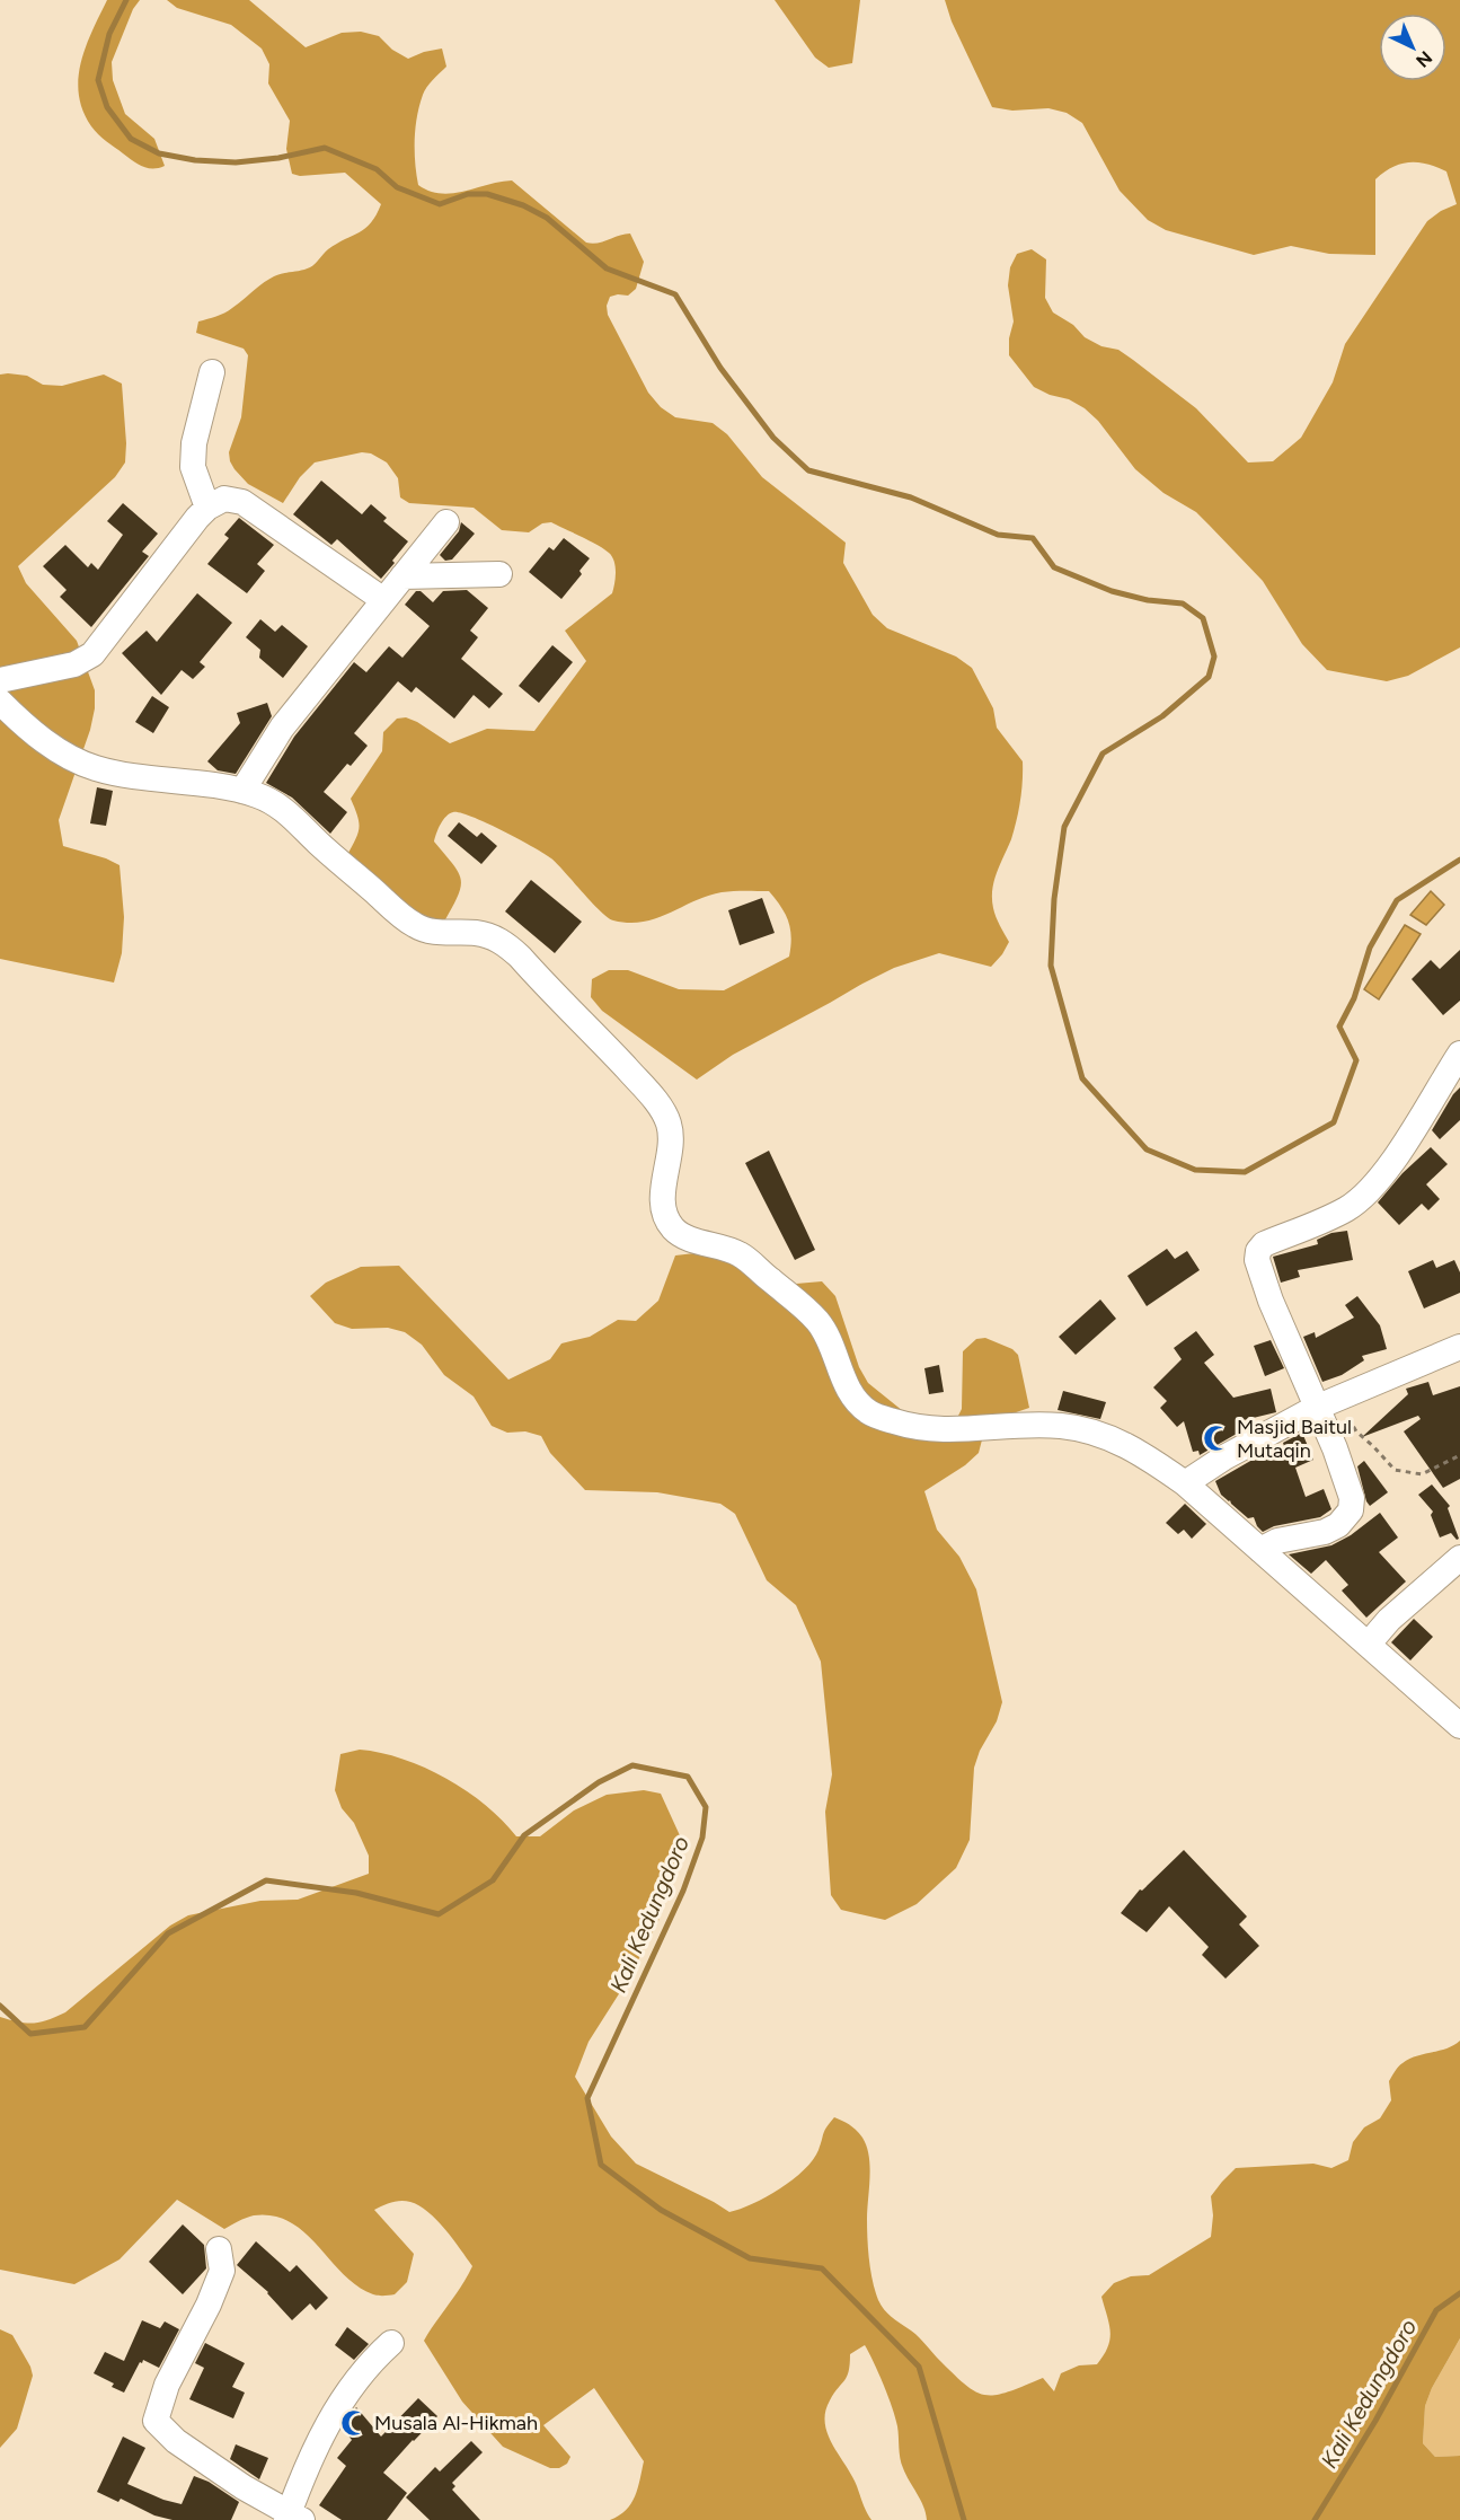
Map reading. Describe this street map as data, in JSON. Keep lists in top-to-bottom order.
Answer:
{
  "water": ["Kali Kedungdoro"],
  "places": {
    "mosque": ["Masjid Baitul Mutaqin", "Musala Al-Hikmah"]
  },
  "north": "bottom right"
}
